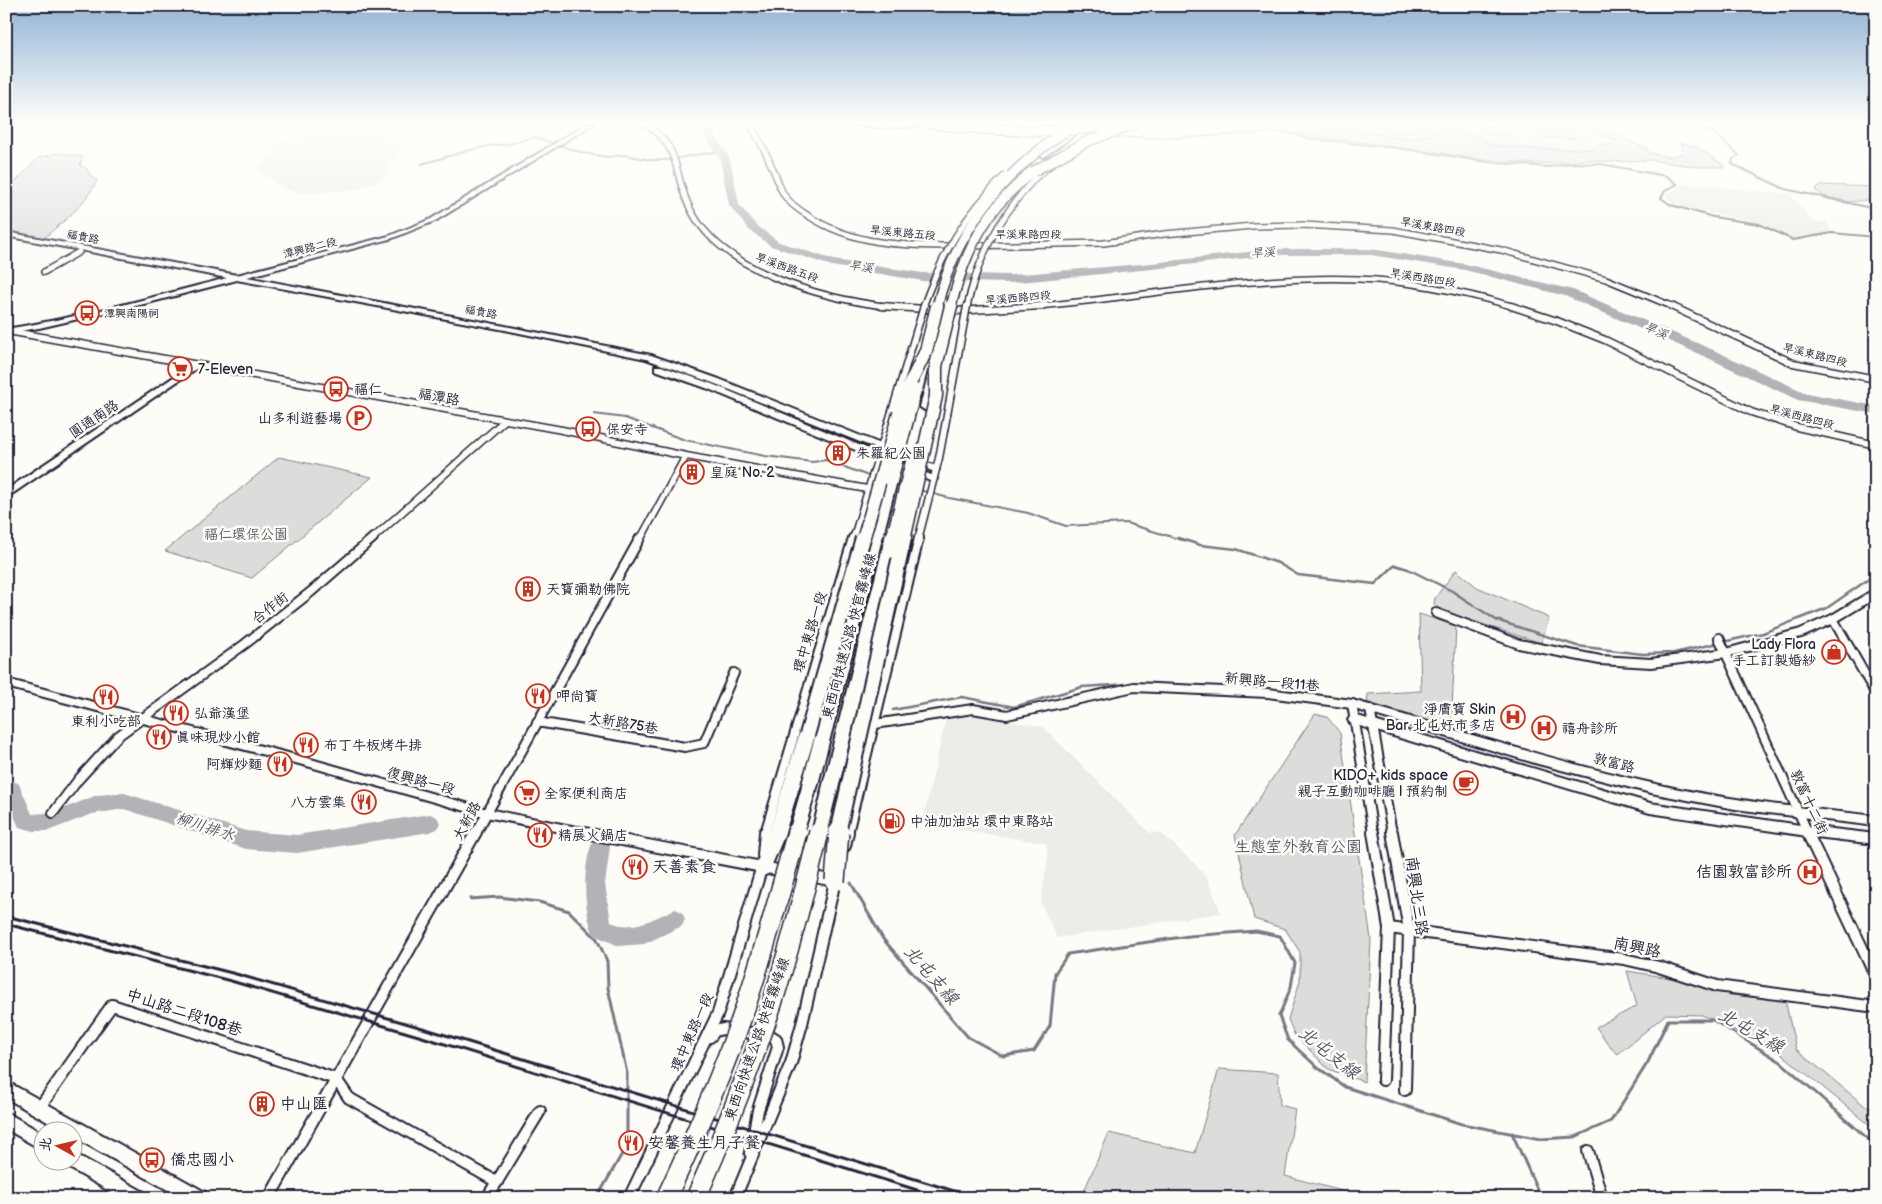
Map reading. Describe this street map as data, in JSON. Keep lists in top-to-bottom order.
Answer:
{
  "streets": {
    "highway": ["東西向快速公路 快官霧峰線"],
    "street": [
      "旱溪東路四段",
      "旱溪東路五段",
      "福貴路",
      "潭興路二段",
      "旱溪西路五段",
      "旱溪西路四段",
      "福潭路",
      "圓通南路",
      "合作街",
      "環中東路一段",
      "新興路一段11巷",
      "大新路75巷",
      "敦富路",
      "復興路一段",
      "敦富十二街",
      "大新路",
      "南興北三路",
      "南興路",
      "中山路二段108巷"
    ]
  },
  "crossings": [
    ["旱溪東路四段", "旱溪東路五段"],
    ["福貴路", "潭興路二段"],
    ["福貴路", "環中東路一段"],
    ["潭興路二段", "福潭路"],
    ["旱溪西路五段", "旱溪西路四段"],
    ["福潭路", "圓通南路"],
    ["福潭路", "合作街"],
    ["福潭路", "環中東路一段"],
    ["福潭路", "大新路"],
    ["合作街", "復興路一段"],
    ["環中東路一段", "復興路一段"],
    ["新興路一段11巷", "敦富路"],
    ["大新路75巷", "大新路"],
    ["敦富路", "敦富十二街"],
    ["敦富路", "南興北三路"],
    ["復興路一段", "大新路"],
    ["大新路", "中山路二段108巷"],
    ["南興北三路", "南興路"]
  ],
  "water": ["旱溪", "柳川排水", "北屯支線"],
  "parks": ["福仁環保公園", "生態室外教育公園"],
  "places": {
    "bus stop": [
      "潭興南陽祠",
      "福仁",
      "保安寺",
      "僑忠國小"
    ],
    "supermarket": ["7-Eleven", "全家便利商店"],
    "parking": ["山多利遊藝場"],
    "building": [
      "朱羅紀公園",
      "皇庭 No. 2",
      "天寶彌勒佛院",
      "中山匯"
    ],
    "shop": ["Lady Flora 手工訂製婚紗"],
    "restaurant": [
      "呷尚寶",
      "東利小吃部",
      "弘爺漢堡",
      "真味現炒小館",
      "布丁牛板烤牛排",
      "阿輝炒麵",
      "八方雲集",
      "精展火鍋店",
      "天善素食",
      "安馨養生月子餐"
    ],
    "hospital": ["淨膚寶 Skin Bar 北屯好市多店", "禧舟診所", "佶園敦富診所"],
    "cafe": ["KIDO+ kids space 親子互動咖啡廳 | 預約制"],
    "fuel station": ["中油加油站 環中東路站"]
  },
  "north": "left"
}
